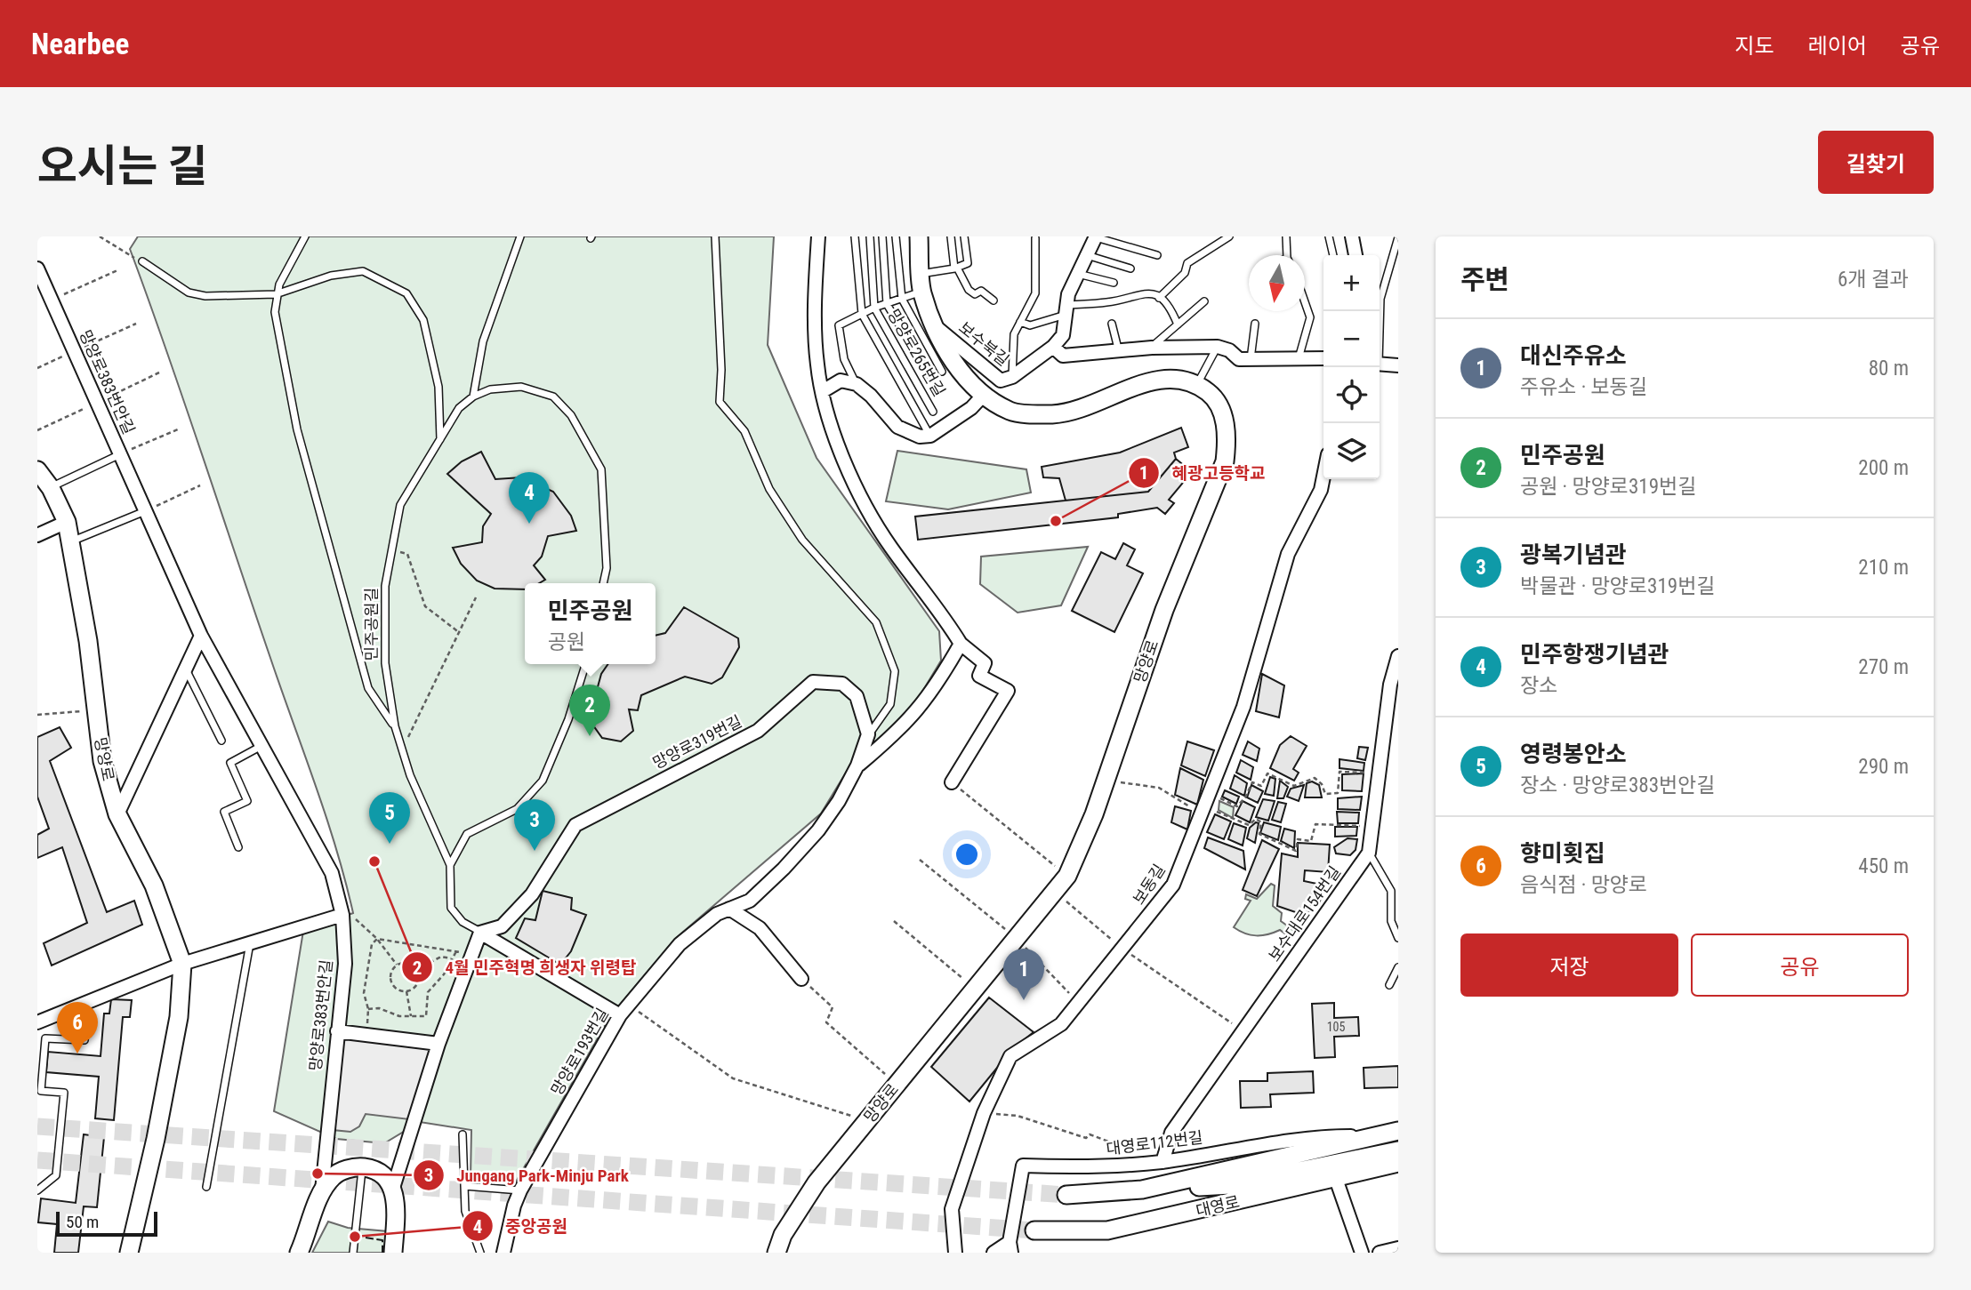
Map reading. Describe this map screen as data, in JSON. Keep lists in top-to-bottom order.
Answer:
{
  "streets": {
    "main road": ["망양로", "대영로"],
    "street": [
      "보수북길",
      "망양로383번안길",
      "망양로319번길",
      "보동길",
      "보수대로154번길",
      "망양로193번길",
      "대영로112번길"
    ],
    "lane": ["망양로265번길", "민주공원길"]
  },
  "crossings": [
    ["민주공원길", "망양로319번길"],
    ["보수대로154번길", "대영로112번길"],
    ["대영로112번길", "대영로"]
  ],
  "places": [
    "혜광고등학교",
    "4월 민주혁명 희생자 위령탑",
    "Jungang Park-Minju Park",
    "중앙공원"
  ],
  "house_numbers": ["105"],
  "scale_bar": "50 m",
  "north": "bottom",
  "page": {
    "header": "Nearbee",
    "nav": ["지도", "레이어", "공유"],
    "title": "오시는 길",
    "buttons": [
      "길찾기",
      ["저장", "공유"]
    ],
    "heading": ["주변", "6개 결과"],
    "map_buttons": ["+", "−"],
    "list": [
      {
        "mark": "1",
        "name": "대신주유소",
        "note": "주유소 · 보동길",
        "value": "80 m"
      },
      {
        "mark": "2",
        "name": "민주공원",
        "note": "공원 · 망양로319번길",
        "value": "200 m"
      },
      {
        "mark": "3",
        "name": "광복기념관",
        "note": "박물관 · 망양로319번길",
        "value": "210 m"
      },
      {
        "mark": "4",
        "name": "민주항쟁기념관",
        "note": "장소",
        "value": "270 m"
      },
      {
        "mark": "5",
        "name": "영령봉안소",
        "note": "장소 · 망양로383번안길",
        "value": "290 m"
      },
      {
        "mark": "6",
        "name": "향미횟집",
        "note": "음식점 · 망양로",
        "value": "450 m"
      }
    ],
    "pins": [
      "4",
      "2",
      "5",
      "3",
      "1",
      "6"
    ],
    "popup": ["민주공원", "공원"],
    "scale": "50 m"
  }
}
